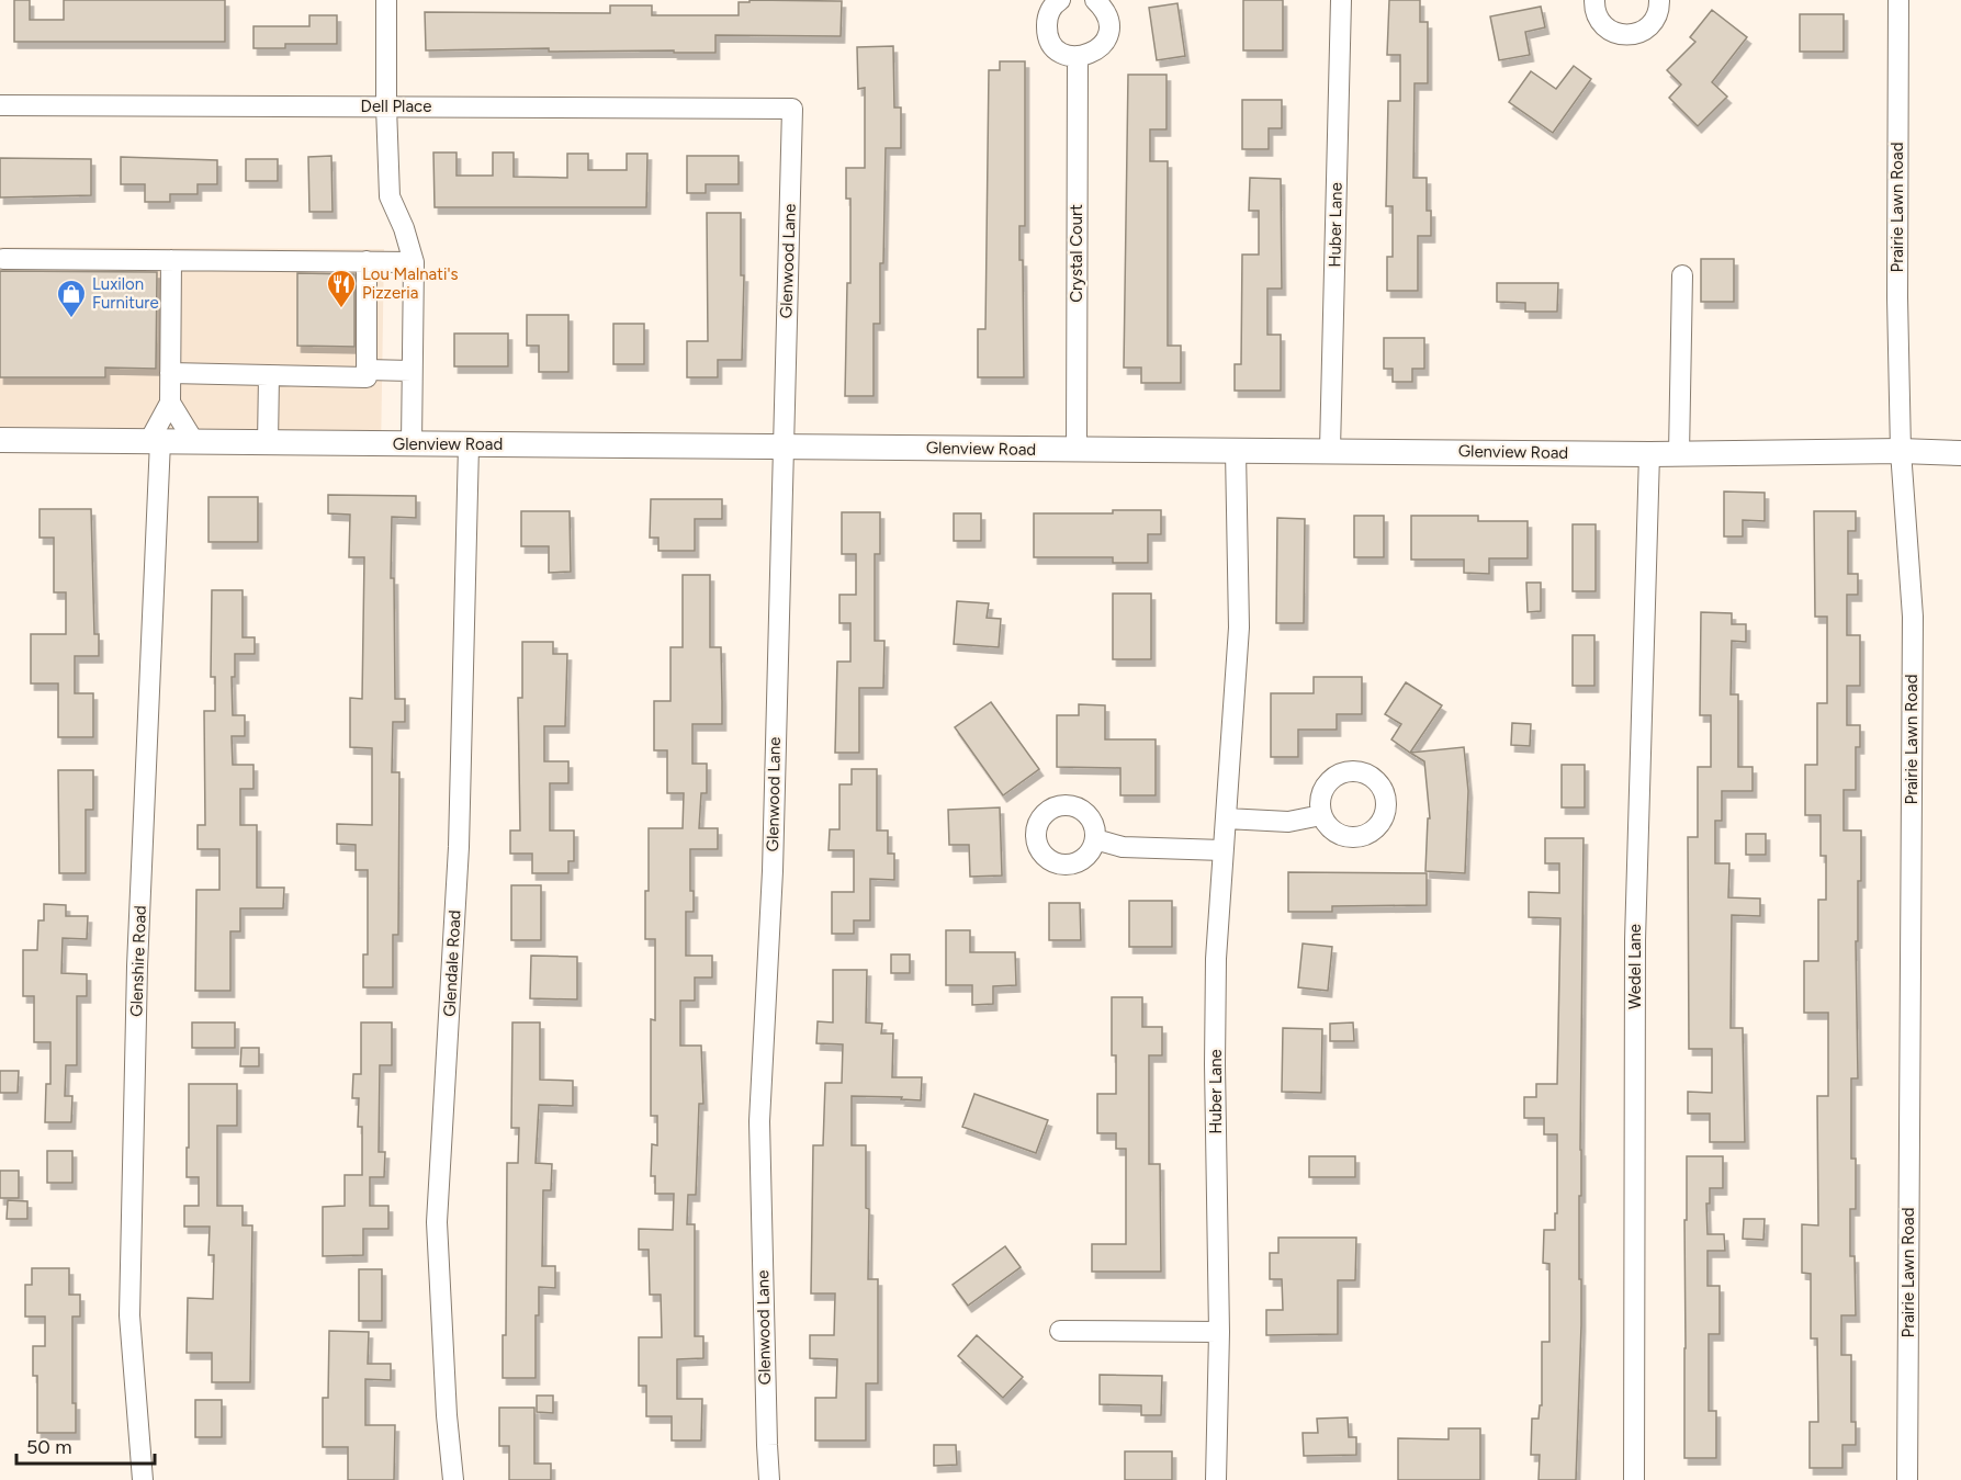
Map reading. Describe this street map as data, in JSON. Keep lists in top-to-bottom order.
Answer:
{
  "streets": {
    "main road": ["Glenview Road"],
    "street": [
      "Dell Place",
      "Prairie Lawn Road",
      "Huber Lane",
      "Crystal Court",
      "Glenwood Lane",
      "Glenshire Road",
      "Glendale Road",
      "Wedel Lane"
    ]
  },
  "crossings": [
    ["Dell Place", "Glenwood Lane"],
    ["Prairie Lawn Road", "Glenview Road"],
    ["Huber Lane", "Glenview Road"],
    ["Crystal Court", "Glenview Road"],
    ["Glenwood Lane", "Glenview Road"],
    ["Glenview Road", "Glenshire Road"],
    ["Glenview Road", "Glendale Road"],
    ["Glenview Road", "Wedel Lane"]
  ],
  "places": {
    "restaurant": ["Lou Malnati's Pizzeria"],
    "shop": ["Luxilon Furniture"]
  },
  "scale_bar": "50 m"
}
